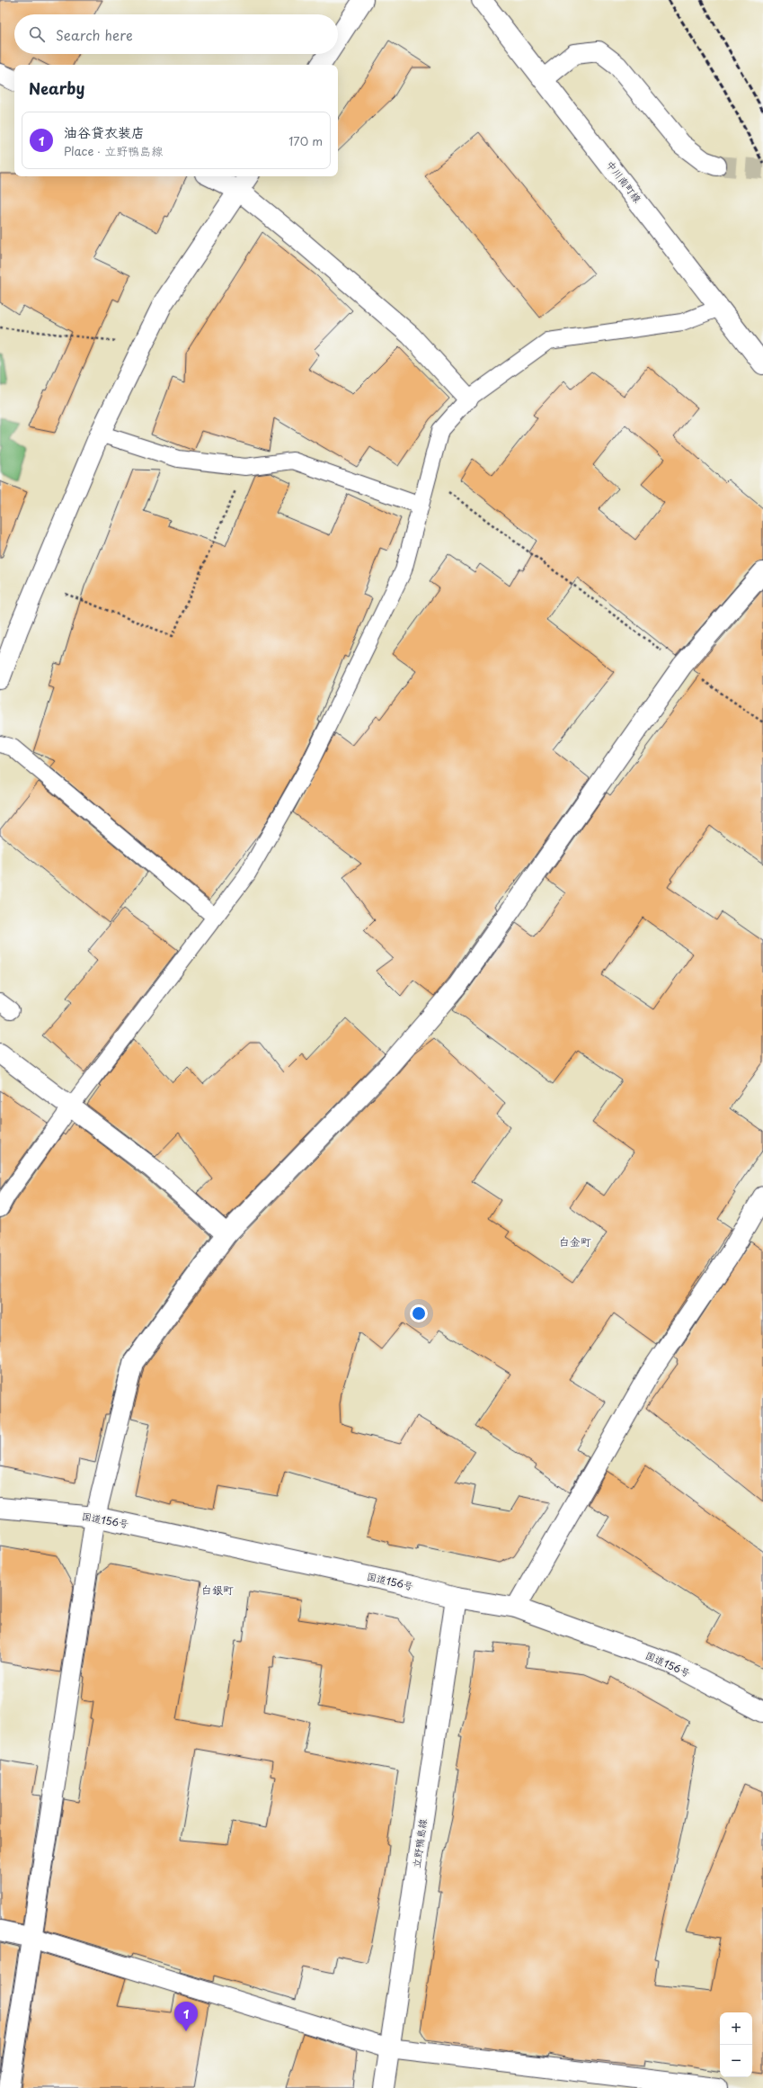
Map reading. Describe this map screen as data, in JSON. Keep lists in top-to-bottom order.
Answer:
{
  "streets": {
    "main road": ["中川南町線", "国道156号", "立野鴨島線"]
  },
  "crossings": [
    ["国道156号", "立野鴨島線"]
  ],
  "districts": ["白金町", "白銀町"],
  "page": {
    "search": "Search here",
    "heading": "Nearby",
    "list": [
      {
        "mark": "1",
        "name": "油谷貸衣装店",
        "note": "Place · 立野鴨島線",
        "value": "170 m"
      }
    ],
    "pins": "1",
    "map_buttons": ["+", "−"]
  }
}
